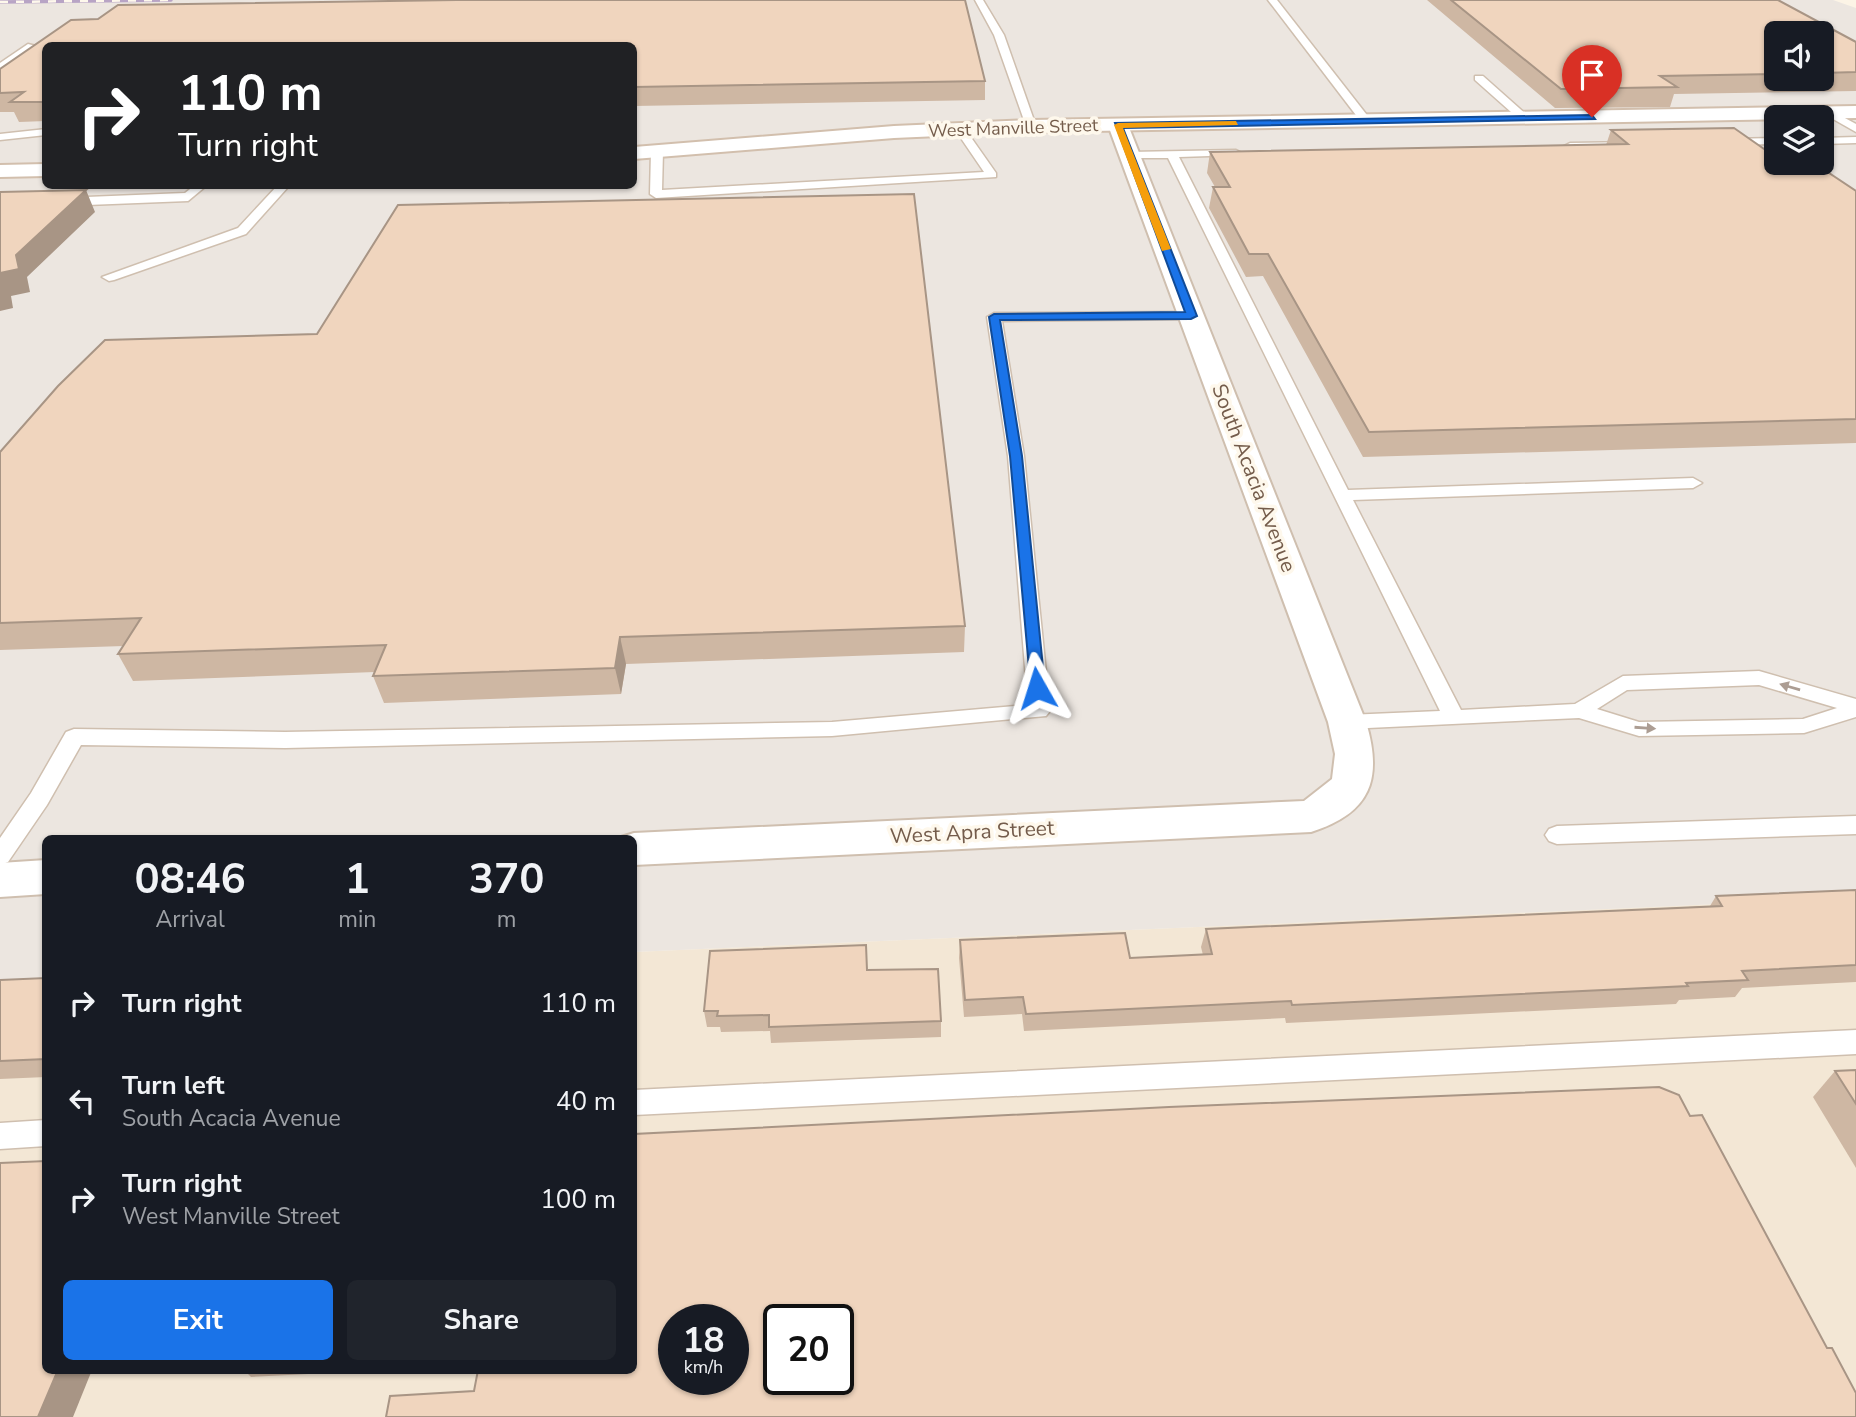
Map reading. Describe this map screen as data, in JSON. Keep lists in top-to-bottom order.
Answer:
{
  "streets": {
    "street": ["West Manville Street", "South Acacia Avenue", "West Apra Street"]
  },
  "crossings": [
    ["West Manville Street", "South Acacia Avenue"],
    ["South Acacia Avenue", "West Apra Street"]
  ],
  "page": {
    "turn": ["110 m", "Turn right"],
    "eta": [
      "08:46",
      "Arrival",
      "1",
      "min",
      "370",
      "m"
    ],
    "list": [
      {
        "name": "Turn right",
        "value": "110 m"
      },
      {
        "name": "Turn left",
        "note": "South Acacia Avenue",
        "value": "40 m"
      },
      {
        "name": "Turn right",
        "note": "West Manville Street",
        "value": "100 m"
      }
    ],
    "buttons": ["Exit", "Share"],
    "speed": "18 km/h",
    "limit": "20"
  }
}
